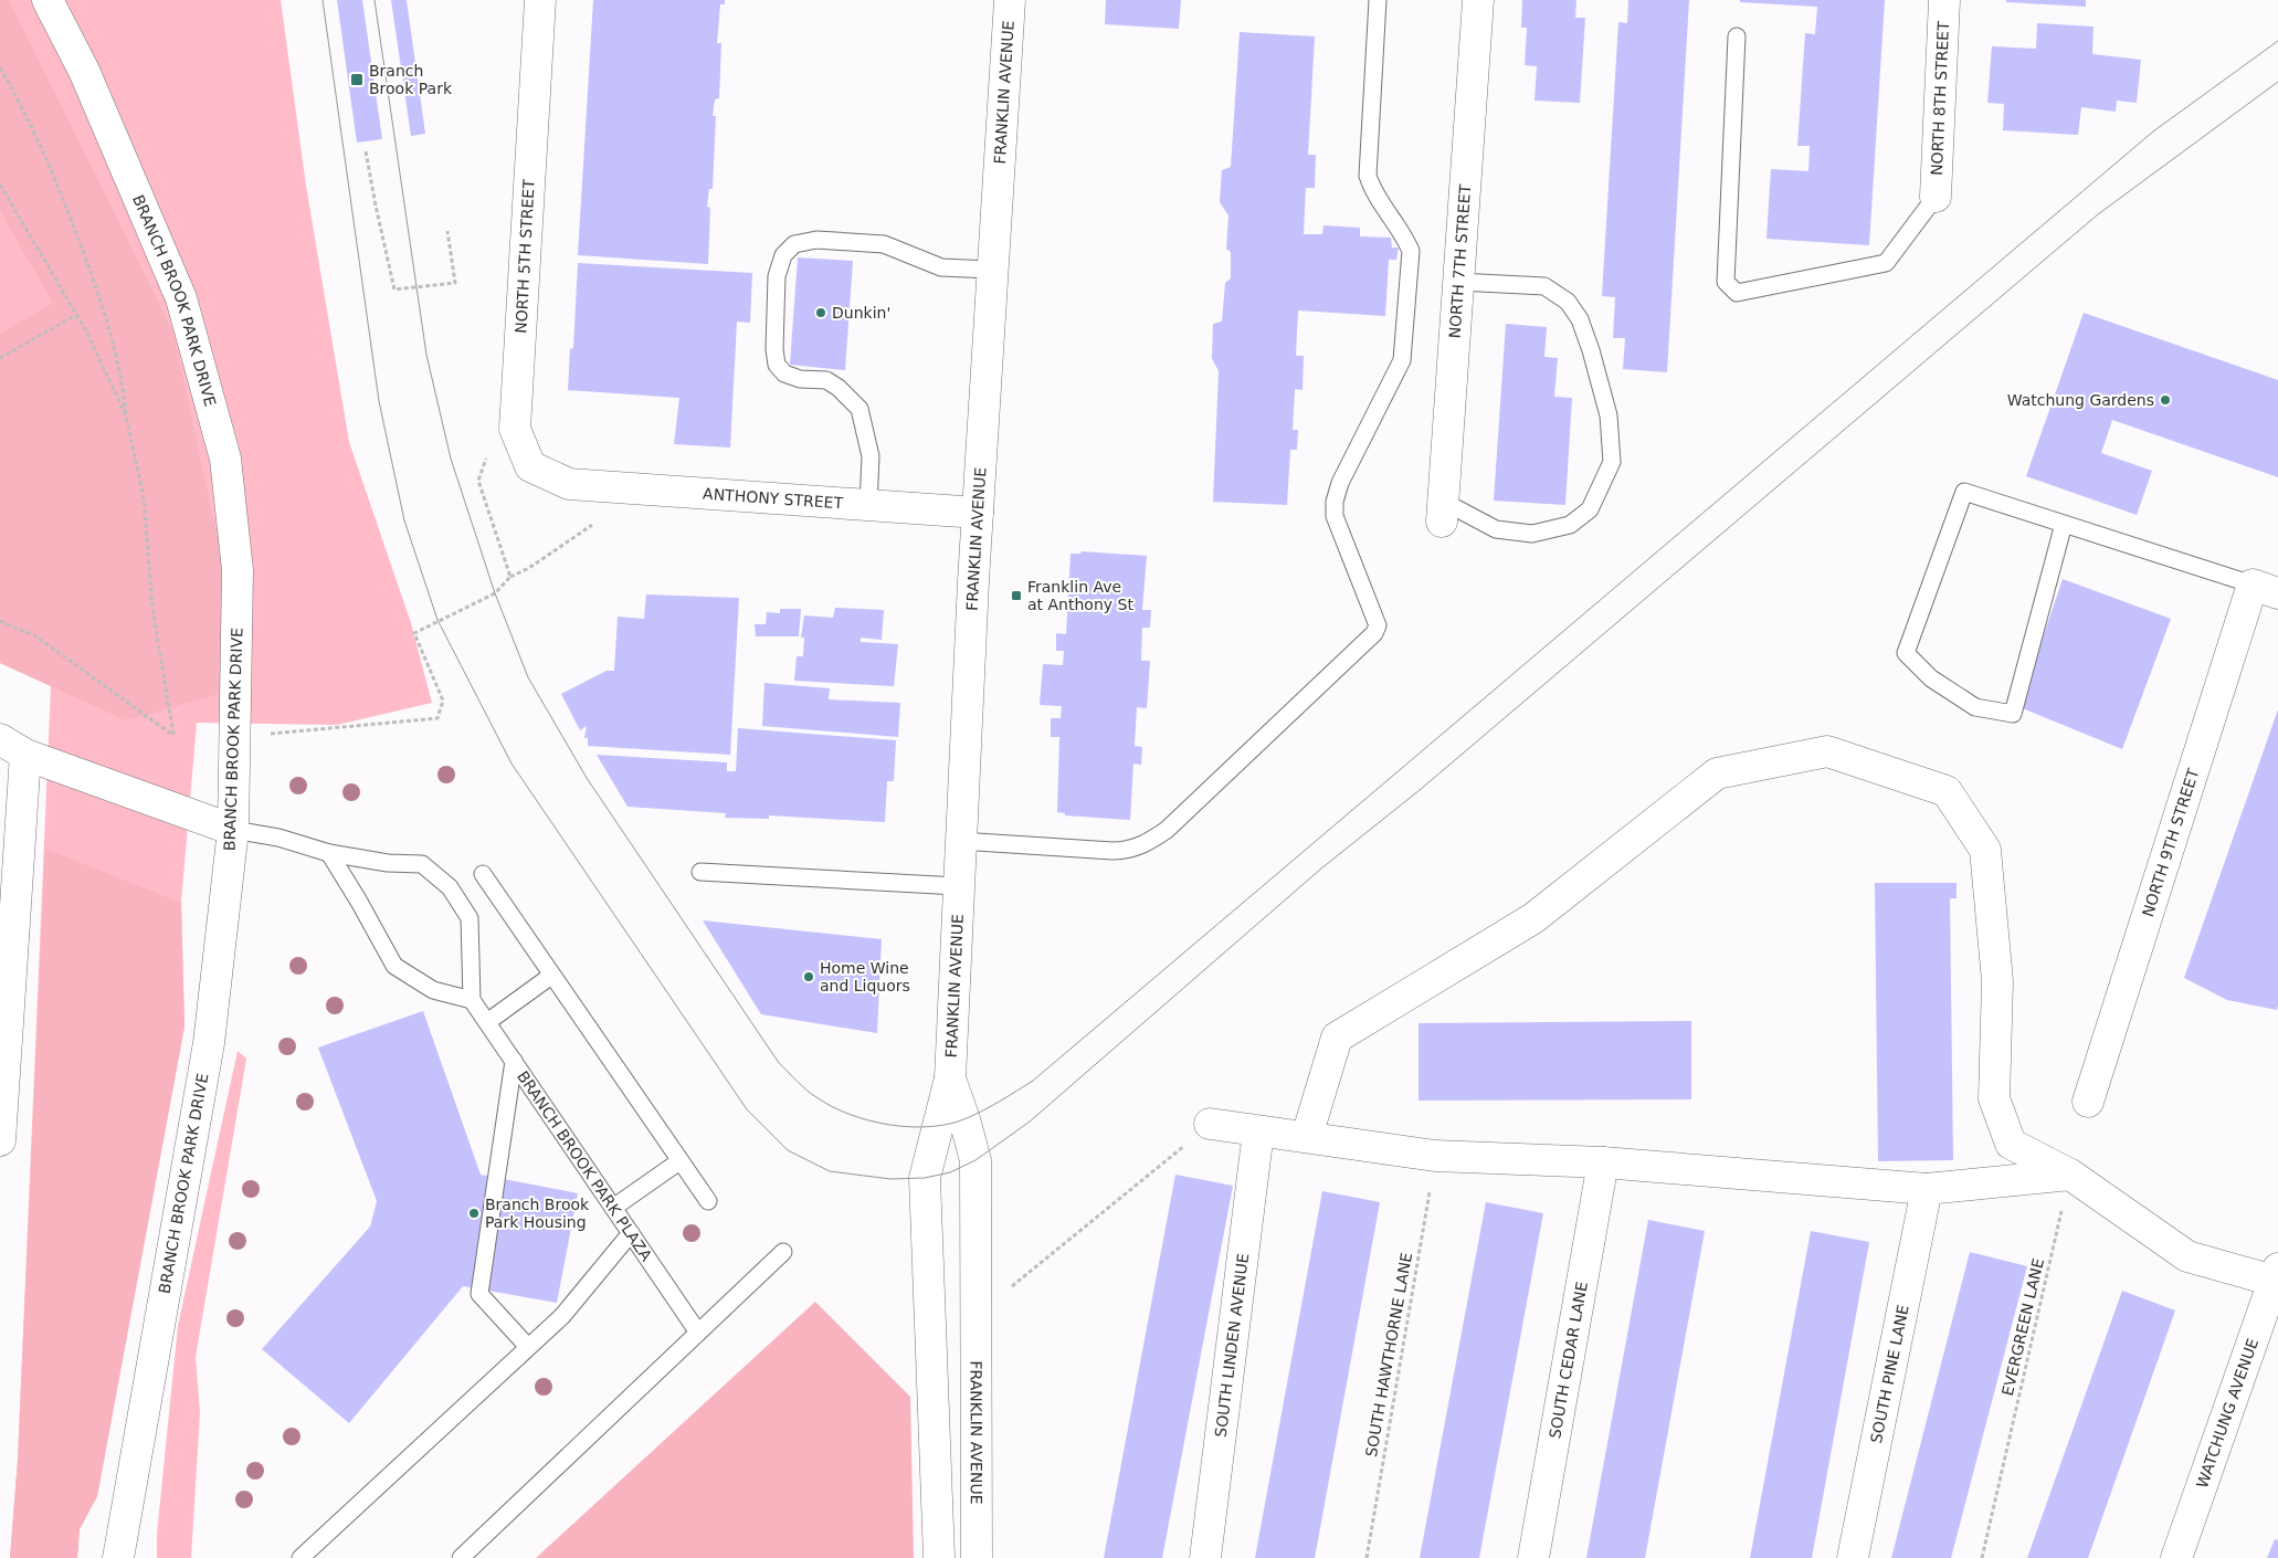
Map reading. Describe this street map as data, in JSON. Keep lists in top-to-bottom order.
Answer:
{
  "streets": {
    "street": [
      "FRANKLIN AVENUE",
      "NORTH 8TH STREET",
      "NORTH 5TH STREET",
      "NORTH 7TH STREET",
      "BRANCH BROOK PARK DRIVE",
      "ANTHONY STREET",
      "NORTH 9TH STREET",
      "SOUTH LINDEN AVENUE",
      "SOUTH CEDAR LANE",
      "SOUTH PINE LANE",
      "WATCHUNG AVENUE"
    ],
    "lane": ["BRANCH BROOK PARK PLAZA"],
    "path": ["EVERGREEN LANE", "SOUTH HAWTHORNE LANE"]
  },
  "crossings": [
    ["FRANKLIN AVENUE", "ANTHONY STREET"],
    ["NORTH 5TH STREET", "ANTHONY STREET"]
  ],
  "places": {
    "transit": ["Branch Brook Park", "Franklin Ave at Anthony St"],
    "other": [
      "Dunkin'",
      "Watchung Gardens",
      "Home Wine and Liquors",
      "Branch Brook Park Housing"
    ]
  }
}
